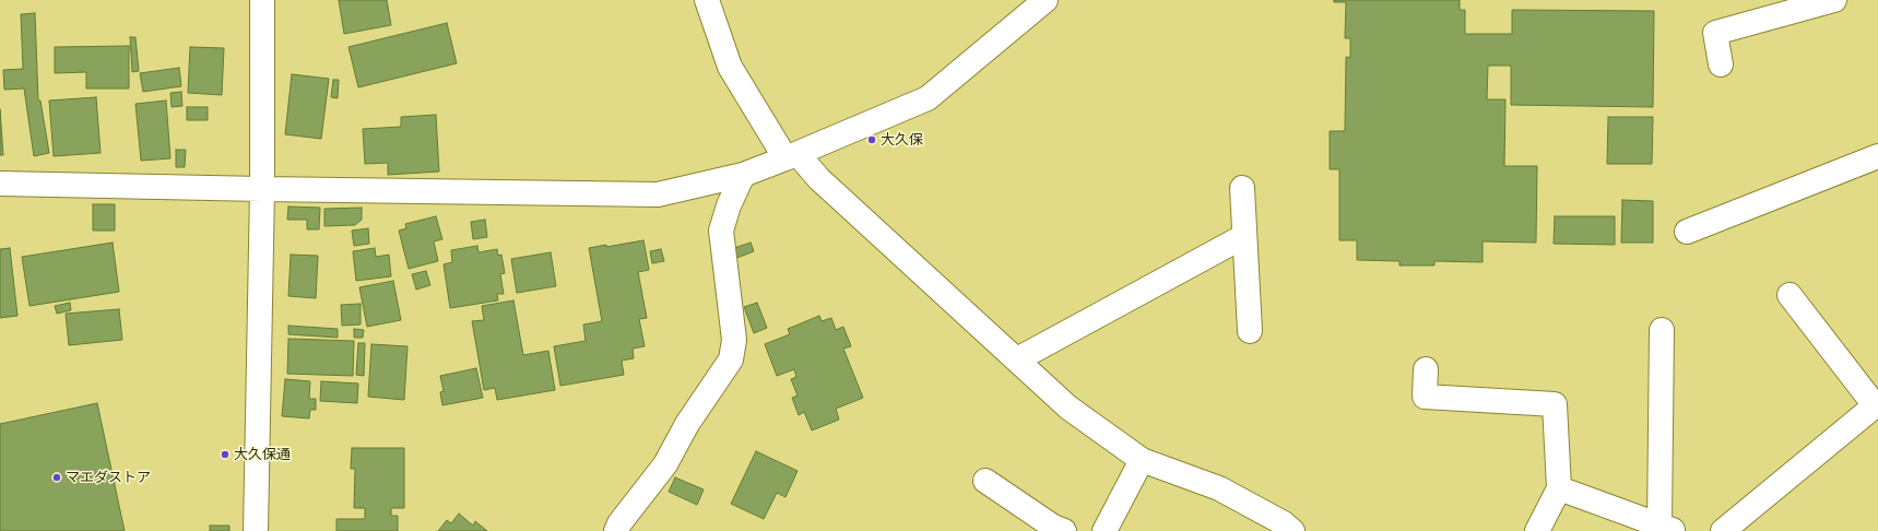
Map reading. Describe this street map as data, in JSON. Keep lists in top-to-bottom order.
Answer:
{
  "places": ["大久保", "大久保通", "マエダストア"]
}
